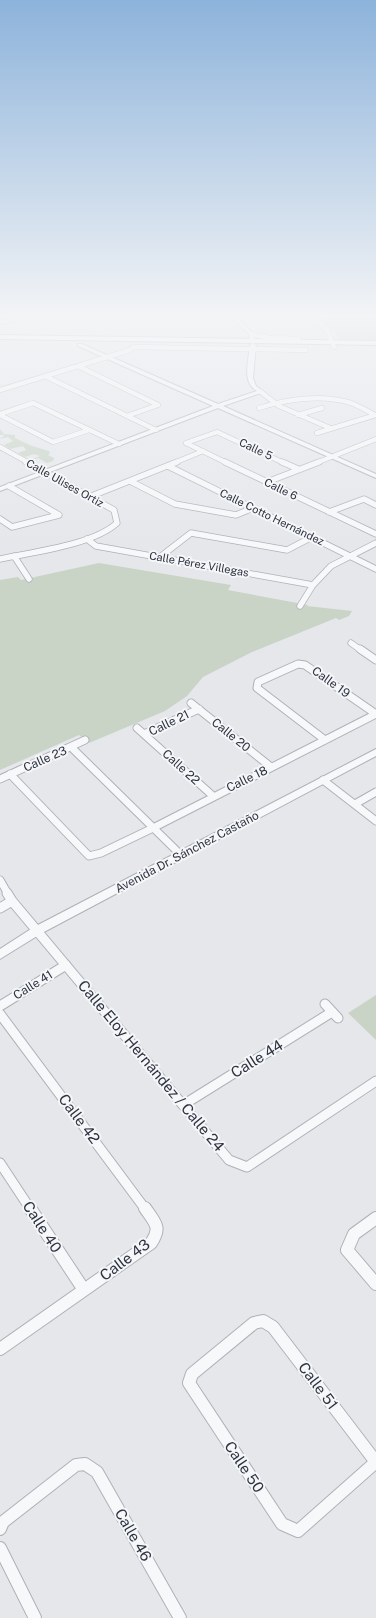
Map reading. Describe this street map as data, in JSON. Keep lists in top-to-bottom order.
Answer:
{
  "streets": {
    "street": [
      "Calle 5",
      "Calle Ulises Ortiz",
      "Calle 6",
      "Calle Cotto Hernández",
      "Calle Pérez Villegas",
      "Calle 19",
      "Calle 21",
      "Calle 20",
      "Calle 23",
      "Calle 22",
      "Calle 18",
      "Avenida Dr. Sánchez Castaño",
      "Calle 41",
      "Calle 44",
      "Calle Eloy Hernández / Calle 24",
      "Calle 42",
      "Calle 40",
      "Calle 43",
      "Calle 51",
      "Calle 50",
      "Calle 46"
    ]
  },
  "crossings": [
    ["Calle 5", "Calle 6"],
    ["Calle Ulises Ortiz", "Calle Pérez Villegas"],
    ["Calle 19", "Calle 18"],
    ["Calle 21", "Calle 20"],
    ["Calle 21", "Calle 22"],
    ["Calle 20", "Calle 18"],
    ["Calle 23", "Calle 18"],
    ["Calle 23", "Avenida Dr. Sánchez Castaño"],
    ["Calle 22", "Calle 18"],
    ["Avenida Dr. Sánchez Castaño", "Calle Eloy Hernández / Calle 24"],
    ["Calle 41", "Calle Eloy Hernández / Calle 24"],
    ["Calle 44", "Calle Eloy Hernández / Calle 24"],
    ["Calle 42", "Calle 43"],
    ["Calle 40", "Calle 43"],
    ["Calle 51", "Calle 50"]
  ]
}
